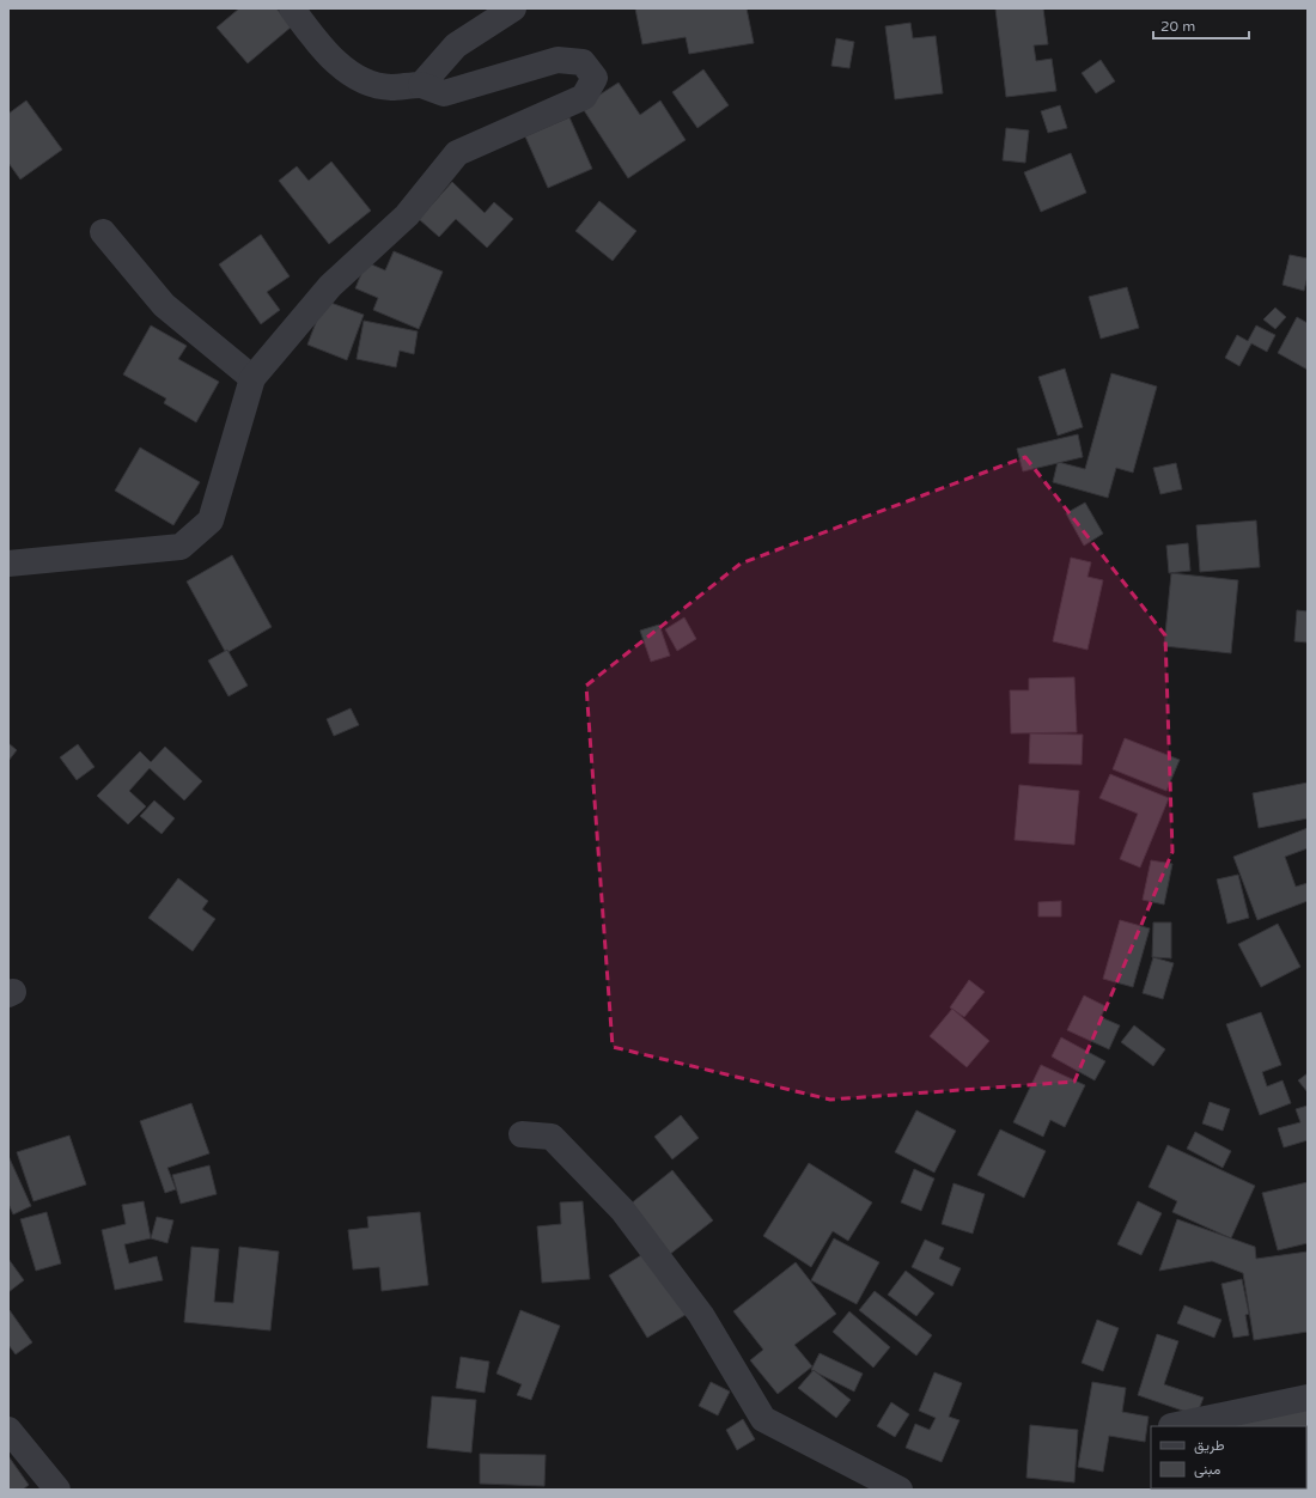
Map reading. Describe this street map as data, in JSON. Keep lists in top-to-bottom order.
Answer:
{
  "legend": ["طريق", "مبنى"],
  "scale_bar": "20 m"
}
